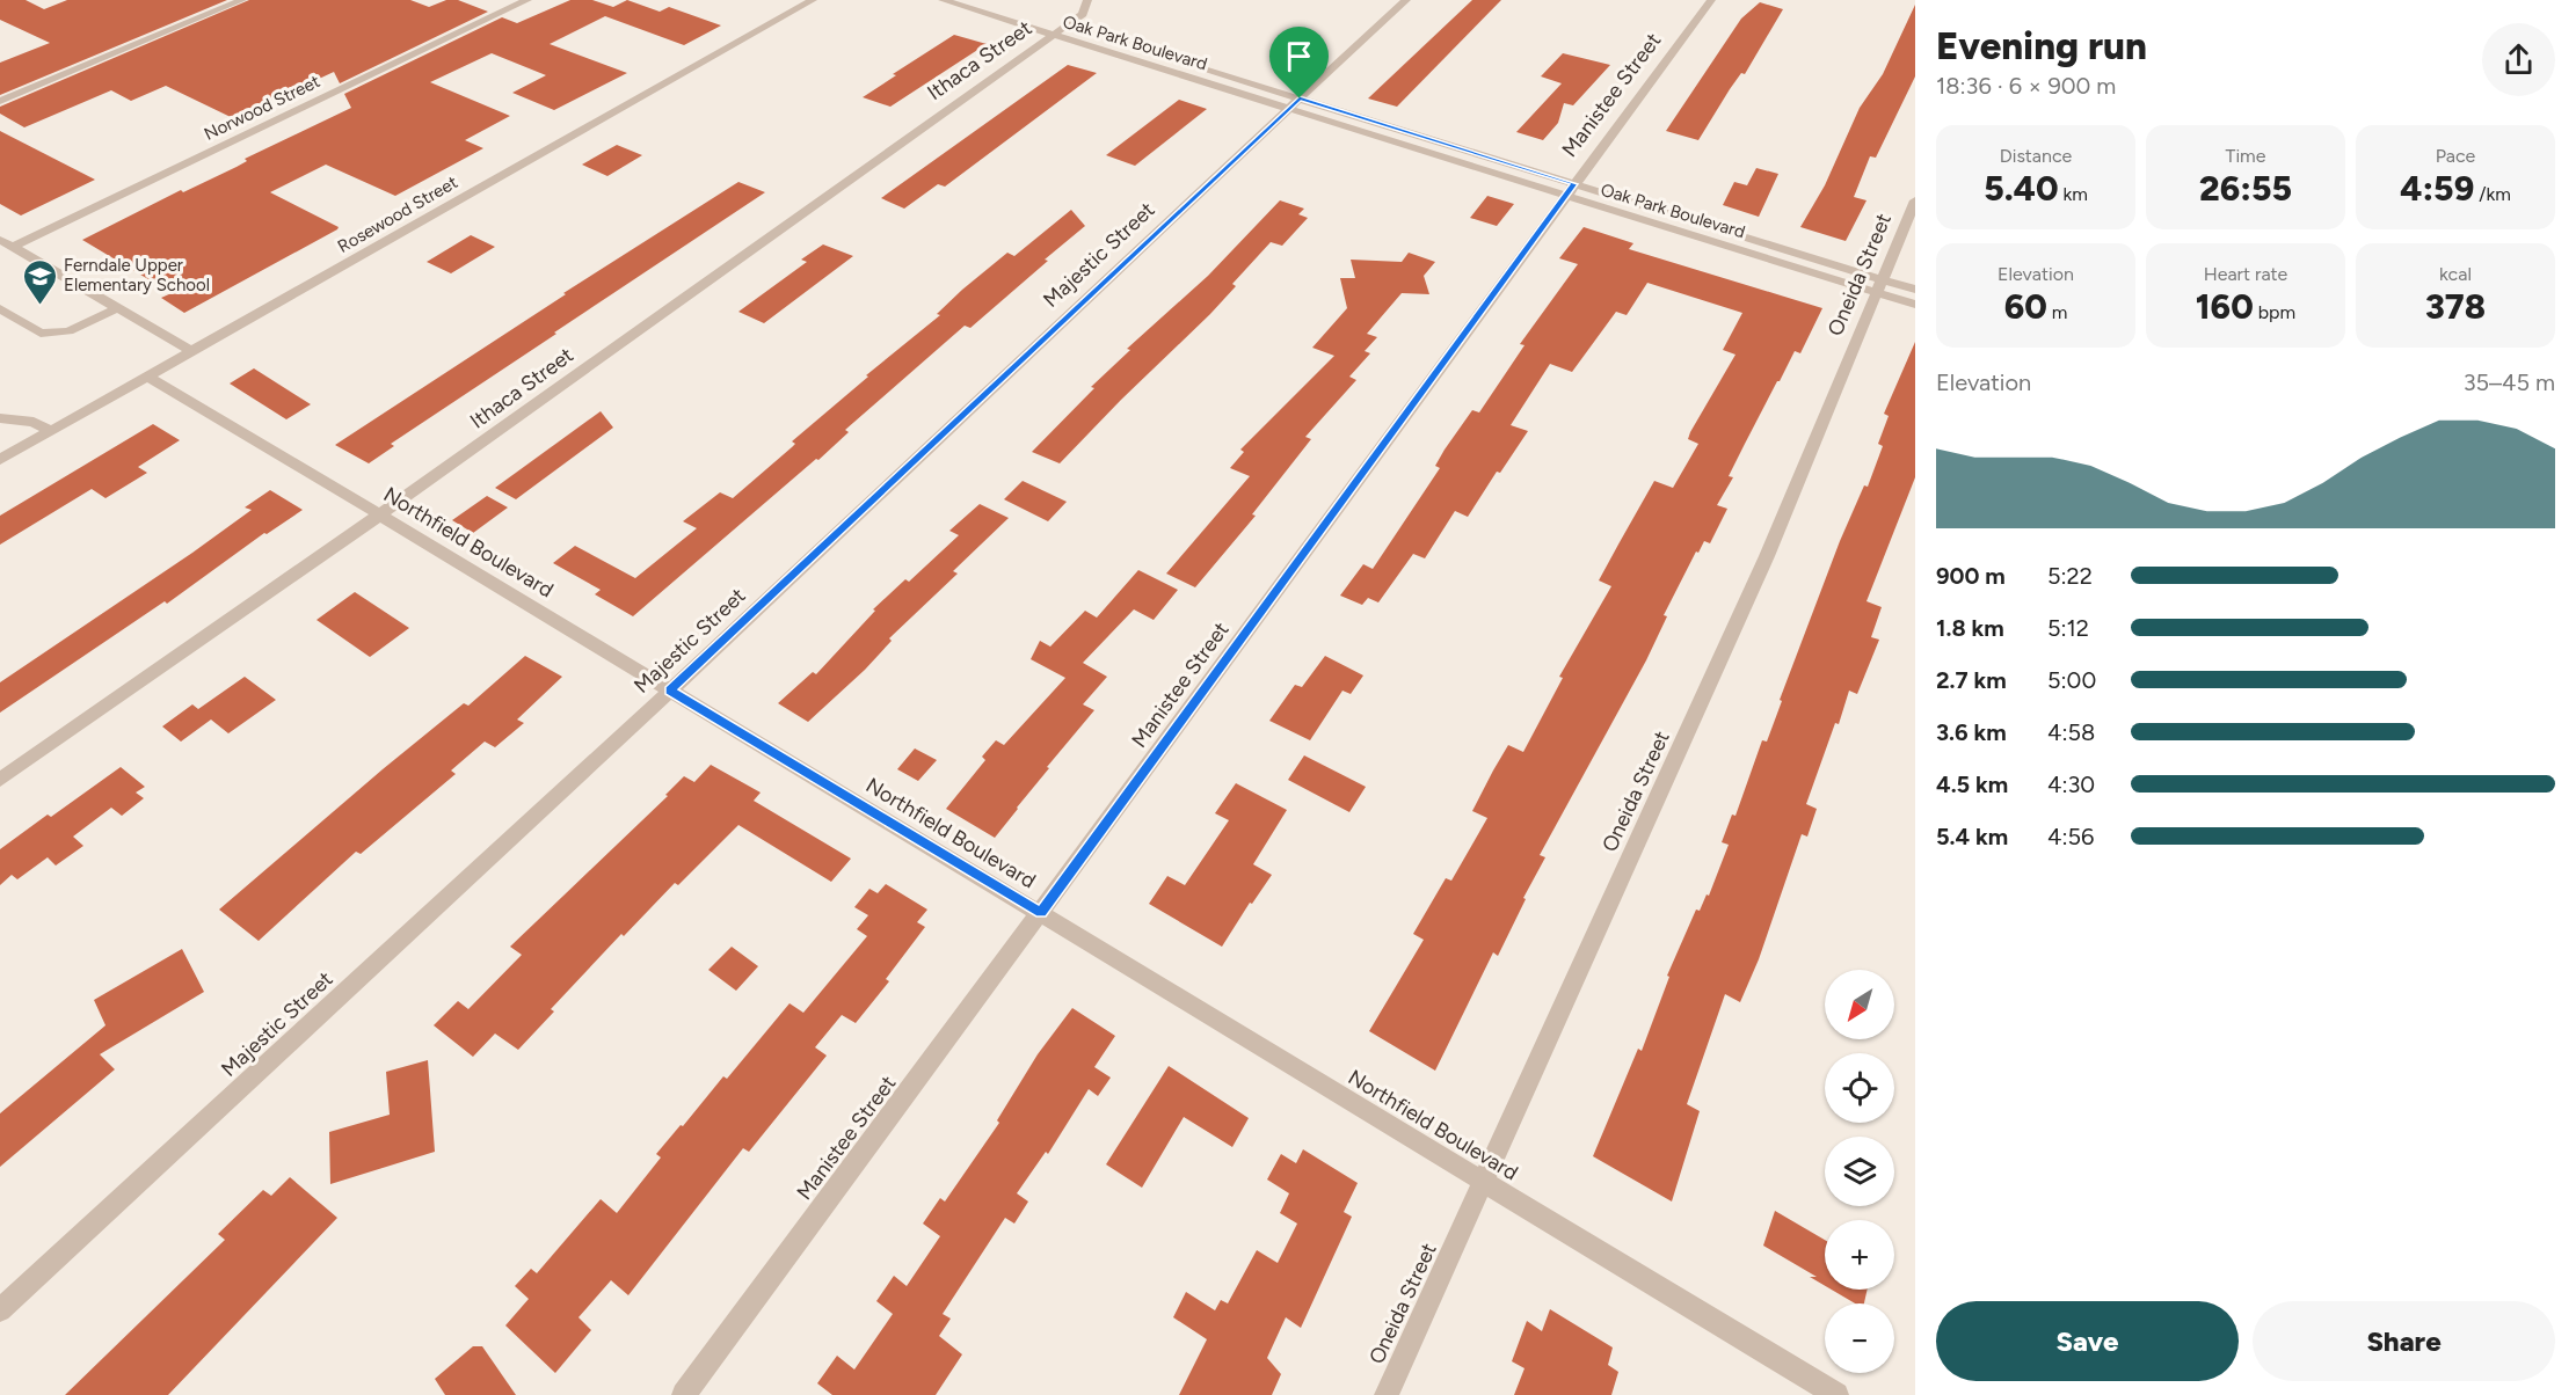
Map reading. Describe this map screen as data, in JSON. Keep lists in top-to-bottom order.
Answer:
{
  "streets": {
    "street": [
      "Oak Park Boulevard",
      "Ithaca Street",
      "Manistee Street",
      "Norwood Street",
      "Rosewood Street",
      "Majestic Street",
      "Oneida Street",
      "Northfield Boulevard"
    ]
  },
  "crossings": [
    ["Oak Park Boulevard", "Ithaca Street"],
    ["Oak Park Boulevard", "Manistee Street"],
    ["Oak Park Boulevard", "Majestic Street"],
    ["Oak Park Boulevard", "Oneida Street"],
    ["Ithaca Street", "Northfield Boulevard"],
    ["Manistee Street", "Northfield Boulevard"],
    ["Rosewood Street", "Northfield Boulevard"],
    ["Majestic Street", "Northfield Boulevard"],
    ["Oneida Street", "Northfield Boulevard"]
  ],
  "places": {
    "school or university": ["Ferndale Upper Elementary School"]
  },
  "north": "bottom left",
  "page": {
    "heading": ["Evening run", "18:36 · 6 × 900 m"],
    "stats": [
      ["Distance", "5.40 km"],
      ["Time", "26:55"],
      ["Pace", "4:59 /km"],
      ["Elevation", "60 m"],
      ["Heart rate", "160 bpm"],
      ["kcal", "378"]
    ],
    "chart": ["Elevation", "35–45 m"],
    "list": [
      {
        "name": "900 m",
        "note": "5:22"
      },
      {
        "name": "1.8 km",
        "note": "5:12"
      },
      {
        "name": "2.7 km",
        "note": "5:00"
      },
      {
        "name": "3.6 km",
        "note": "4:58"
      },
      {
        "name": "4.5 km",
        "note": "4:30"
      },
      {
        "name": "5.4 km",
        "note": "4:56"
      }
    ],
    "map_buttons": ["+", "−"],
    "buttons": ["Save", "Share"]
  }
}
